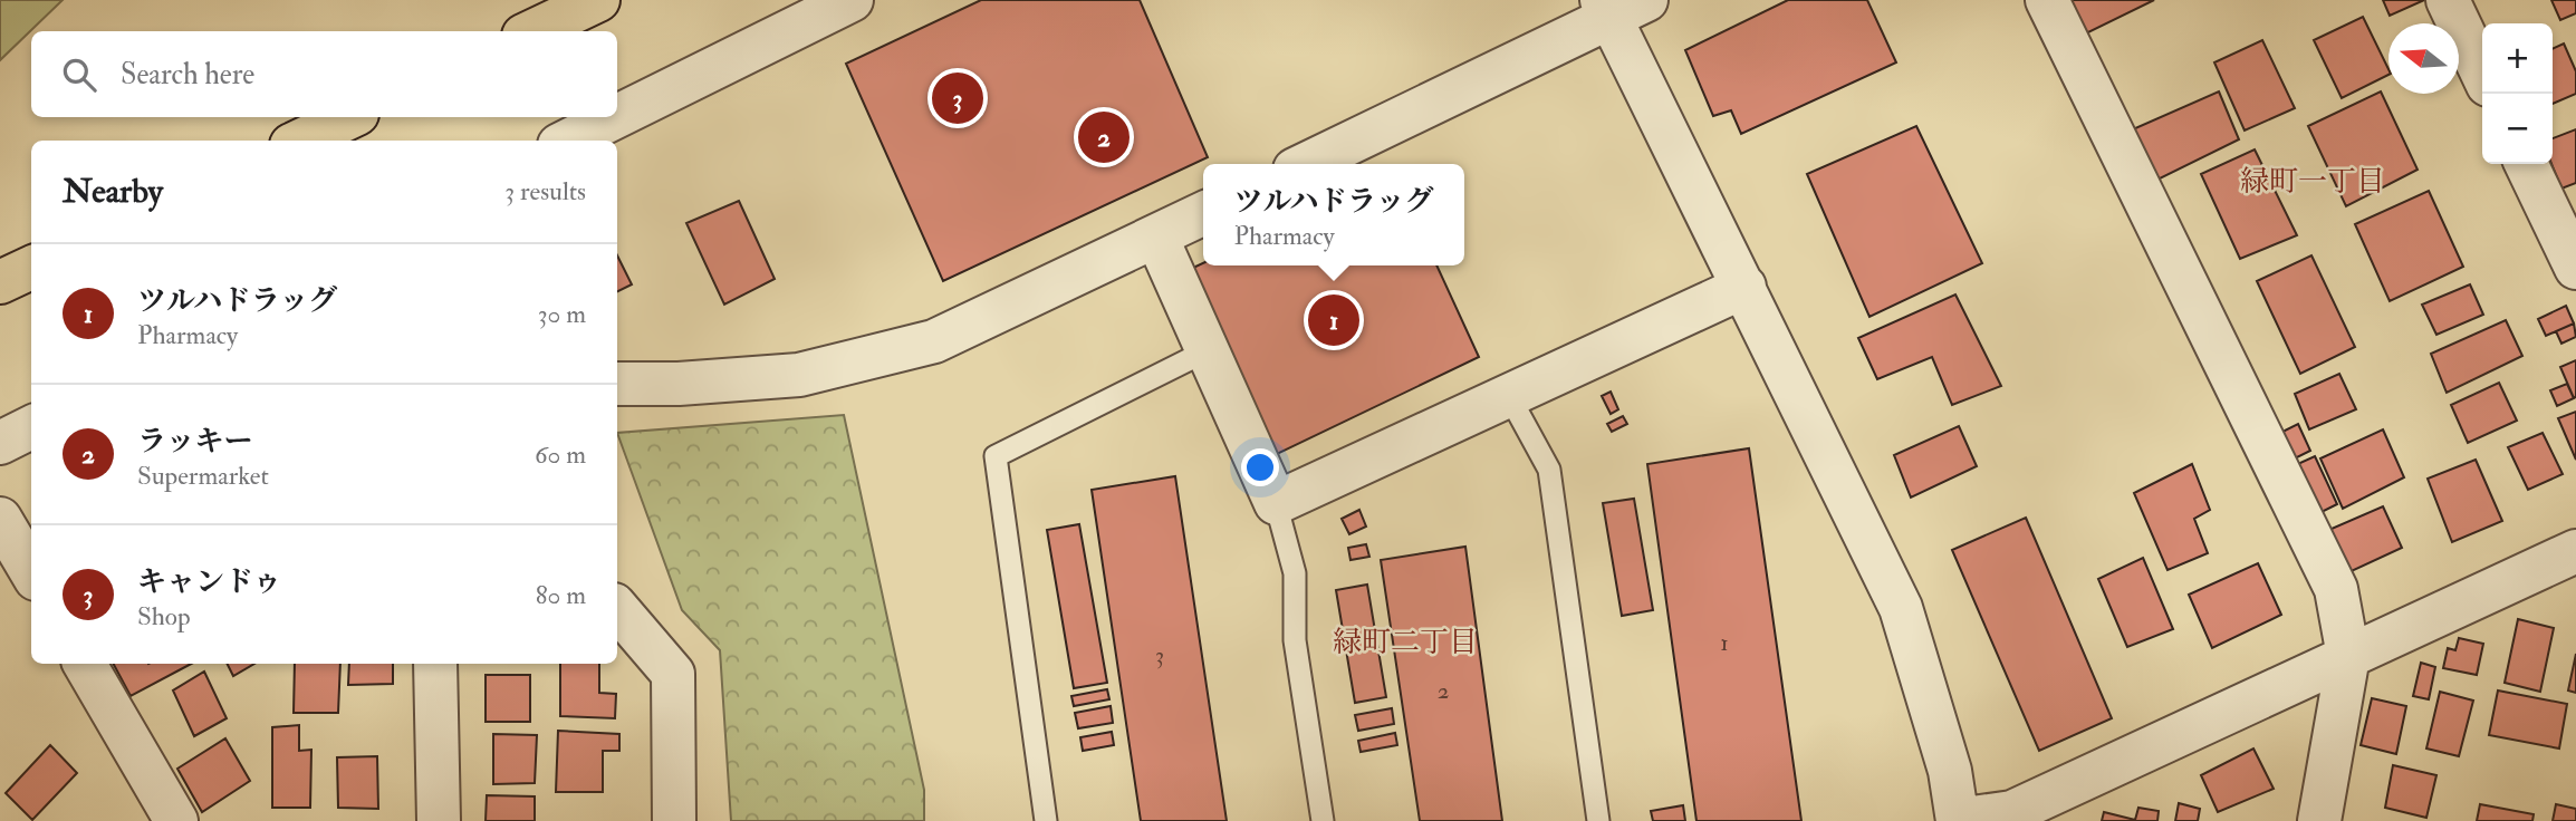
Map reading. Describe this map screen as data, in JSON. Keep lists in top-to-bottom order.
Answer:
{
  "districts": ["緑町一丁目", "緑町二丁目"],
  "house_numbers": ["1", "3", "2"],
  "north": "left",
  "page": {
    "map_buttons": ["+", "−"],
    "search": "Search here",
    "pins": ["3", "2", "1"],
    "heading": ["Nearby", "3 results"],
    "popup": ["ツルハドラッグ", "Pharmacy"],
    "list": [
      {
        "mark": "1",
        "name": "ツルハドラッグ",
        "note": "Pharmacy",
        "value": "30 m"
      },
      {
        "mark": "2",
        "name": "ラッキー",
        "note": "Supermarket",
        "value": "60 m"
      },
      {
        "mark": "3",
        "name": "キャンドゥ",
        "note": "Shop",
        "value": "80 m"
      }
    ]
  }
}
